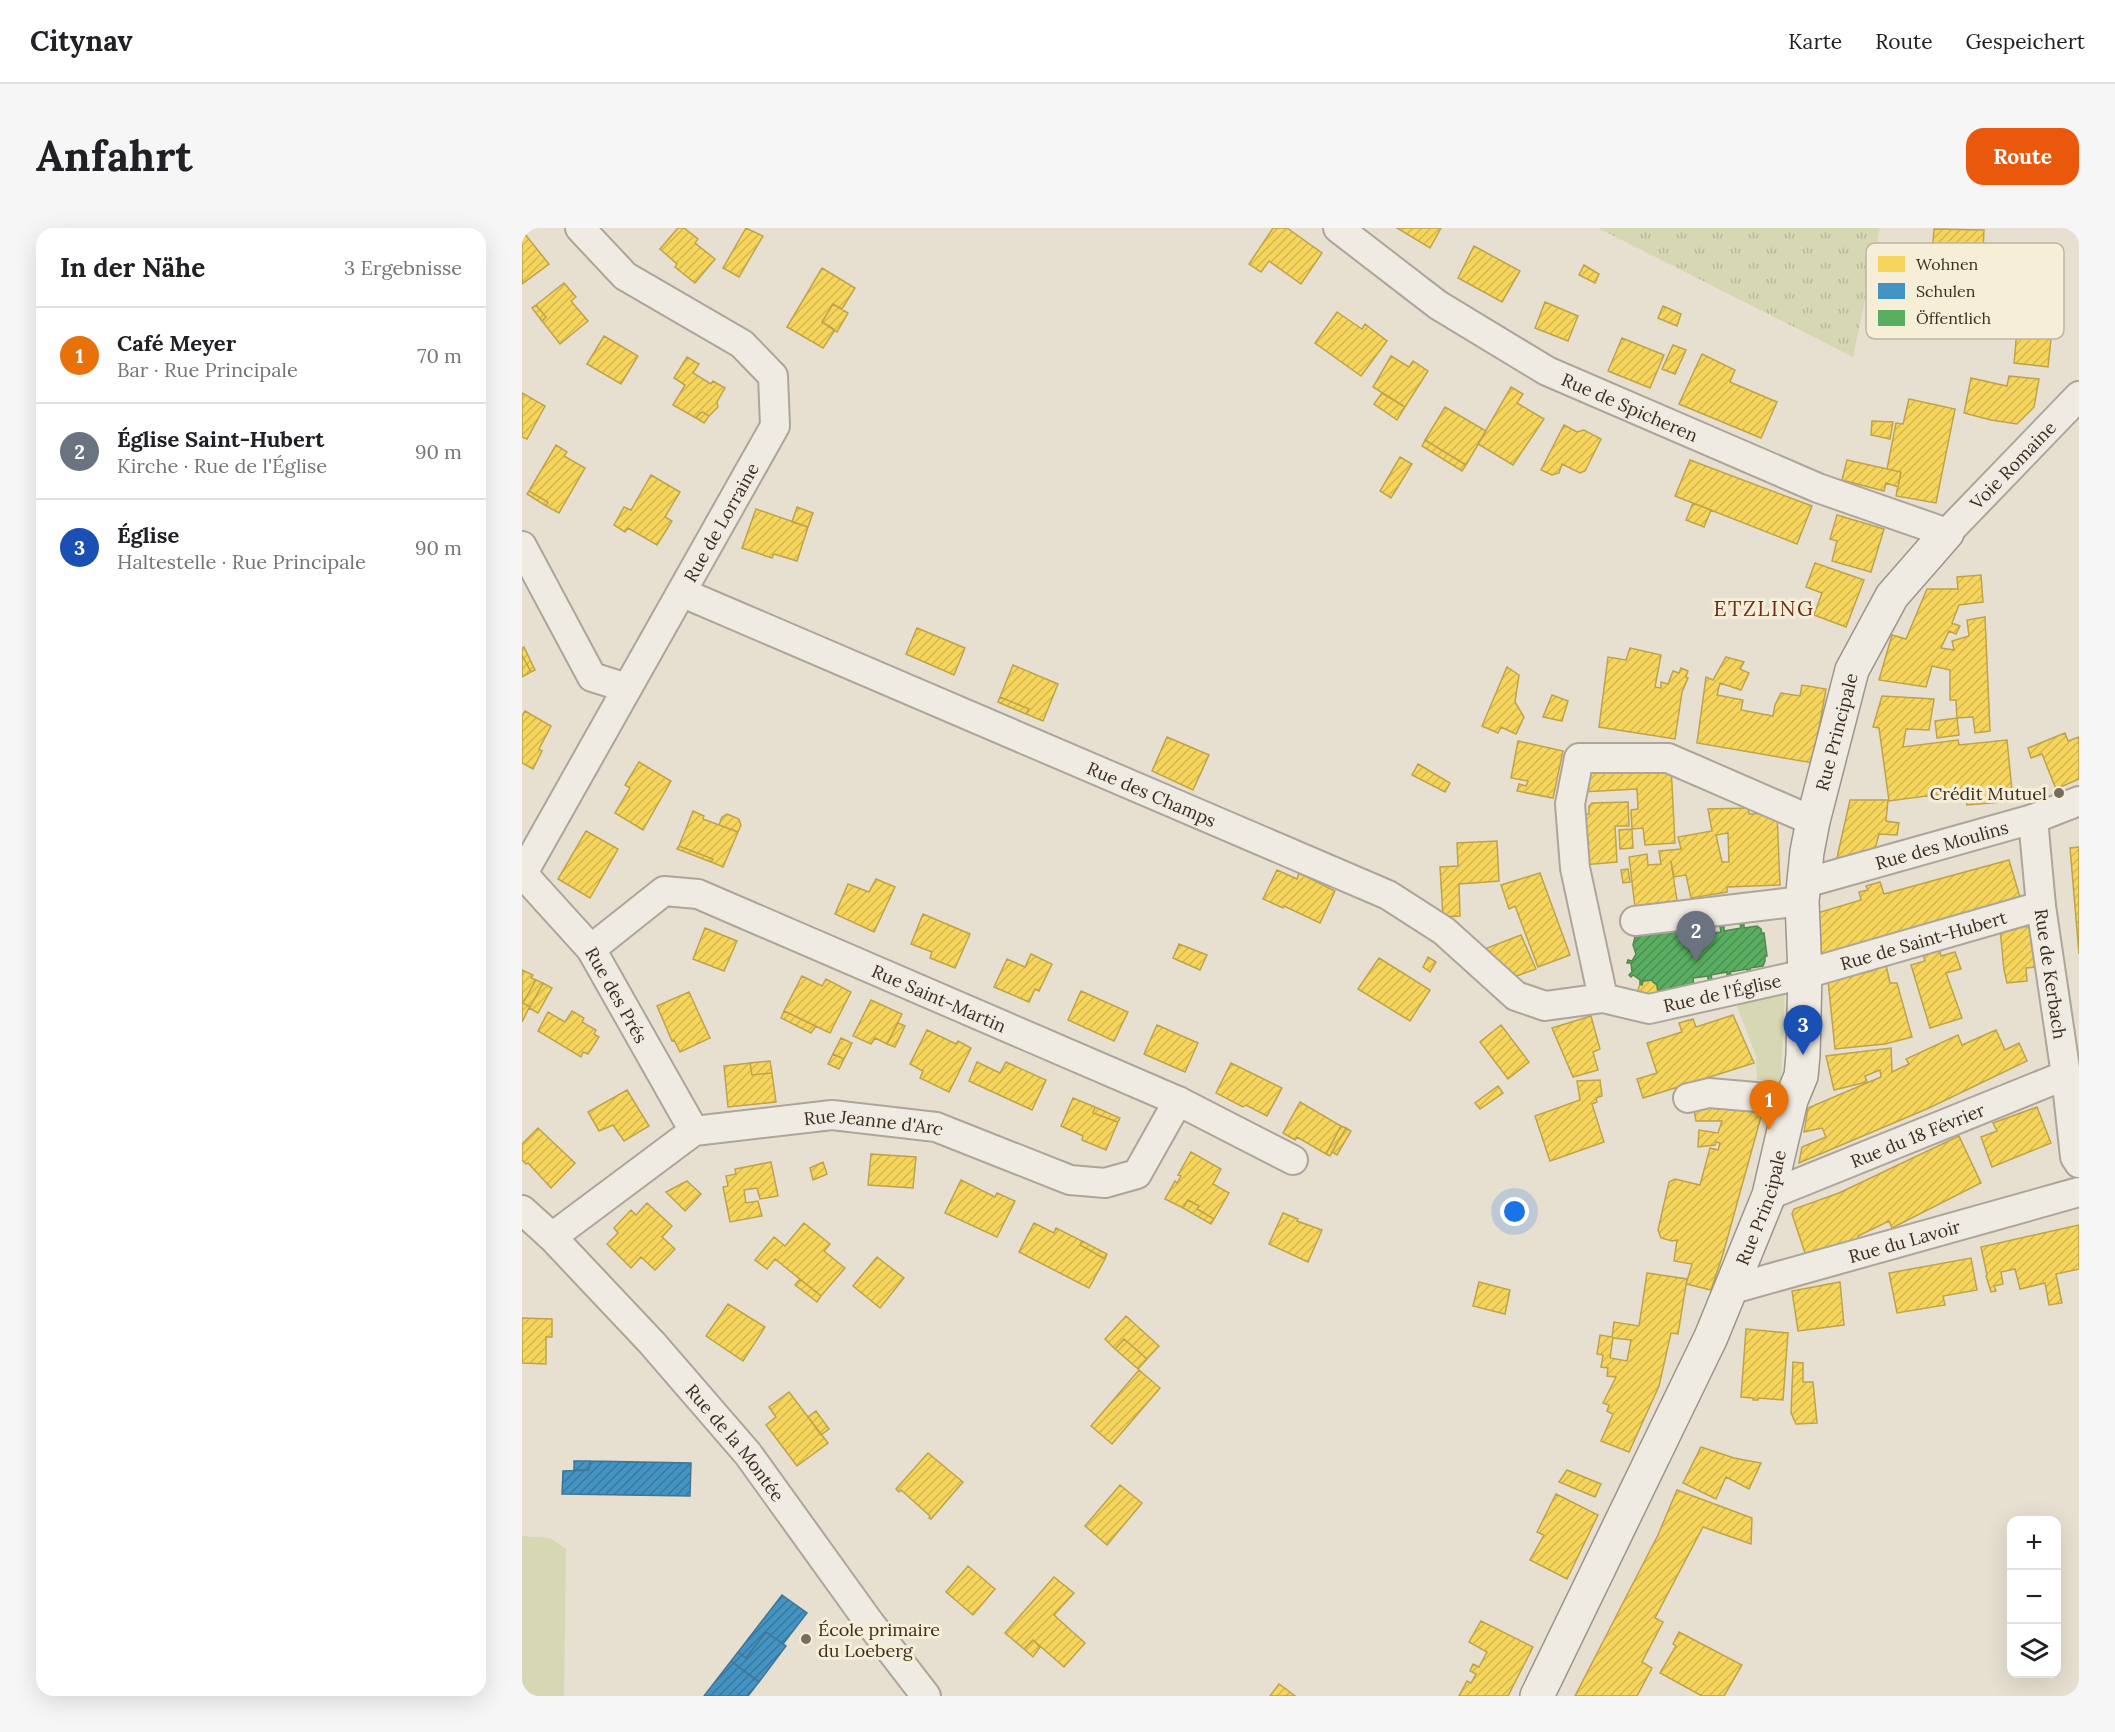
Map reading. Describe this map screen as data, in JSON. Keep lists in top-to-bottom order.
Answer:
{
  "streets": {
    "street": [
      "Rue de Spicheren",
      "Voie Romaine",
      "Rue de Lorraine",
      "Rue Principale",
      "Rue des Champs",
      "Rue des Moulins",
      "Rue de Saint-Hubert",
      "Rue de Kerbach",
      "Rue de l'Église",
      "Rue des Prés",
      "Rue Saint-Martin",
      "Rue Jeanne d'Arc",
      "Rue du 18 Février",
      "Rue du Lavoir",
      "Rue de la Montée"
    ]
  },
  "crossings": [
    ["Rue de Spicheren", "Voie Romaine"],
    ["Rue de Spicheren", "Rue Principale"],
    ["Voie Romaine", "Rue Principale"],
    ["Rue de Lorraine", "Rue des Champs"],
    ["Rue de Lorraine", "Rue des Prés"],
    ["Rue Principale", "Rue des Moulins"],
    ["Rue Principale", "Rue de Saint-Hubert"],
    ["Rue Principale", "Rue de l'Église"],
    ["Rue Principale", "Rue du 18 Février"],
    ["Rue Principale", "Rue du Lavoir"],
    ["Rue des Champs", "Rue de l'Église"],
    ["Rue des Moulins", "Rue de Kerbach"],
    ["Rue de Saint-Hubert", "Rue de Kerbach"],
    ["Rue de Saint-Hubert", "Rue de l'Église"],
    ["Rue de Kerbach", "Rue du 18 Février"],
    ["Rue des Prés", "Rue Saint-Martin"],
    ["Rue des Prés", "Rue Jeanne d'Arc"],
    ["Rue Saint-Martin", "Rue Jeanne d'Arc"]
  ],
  "districts": ["ETZLING"],
  "places": ["Crédit Mutuel", "École primaire du Loeberg"],
  "legend": ["Wohnen", "Schulen", "Öffentlich"],
  "page": {
    "header": "Citynav",
    "nav": ["Karte", "Route", "Gespeichert"],
    "buttons": "Route",
    "title": "Anfahrt",
    "heading": ["In der Nähe", "3 Ergebnisse"],
    "list": [
      {
        "mark": "1",
        "name": "Café Meyer",
        "note": "Bar · Rue Principale",
        "value": "70 m"
      },
      {
        "mark": "2",
        "name": "Église Saint-Hubert",
        "note": "Kirche · Rue de l'Église",
        "value": "90 m"
      },
      {
        "mark": "3",
        "name": "Église",
        "note": "Haltestelle · Rue Principale",
        "value": "90 m"
      }
    ],
    "pins": ["2", "3", "1"],
    "map_buttons": ["+", "−"]
  }
}
